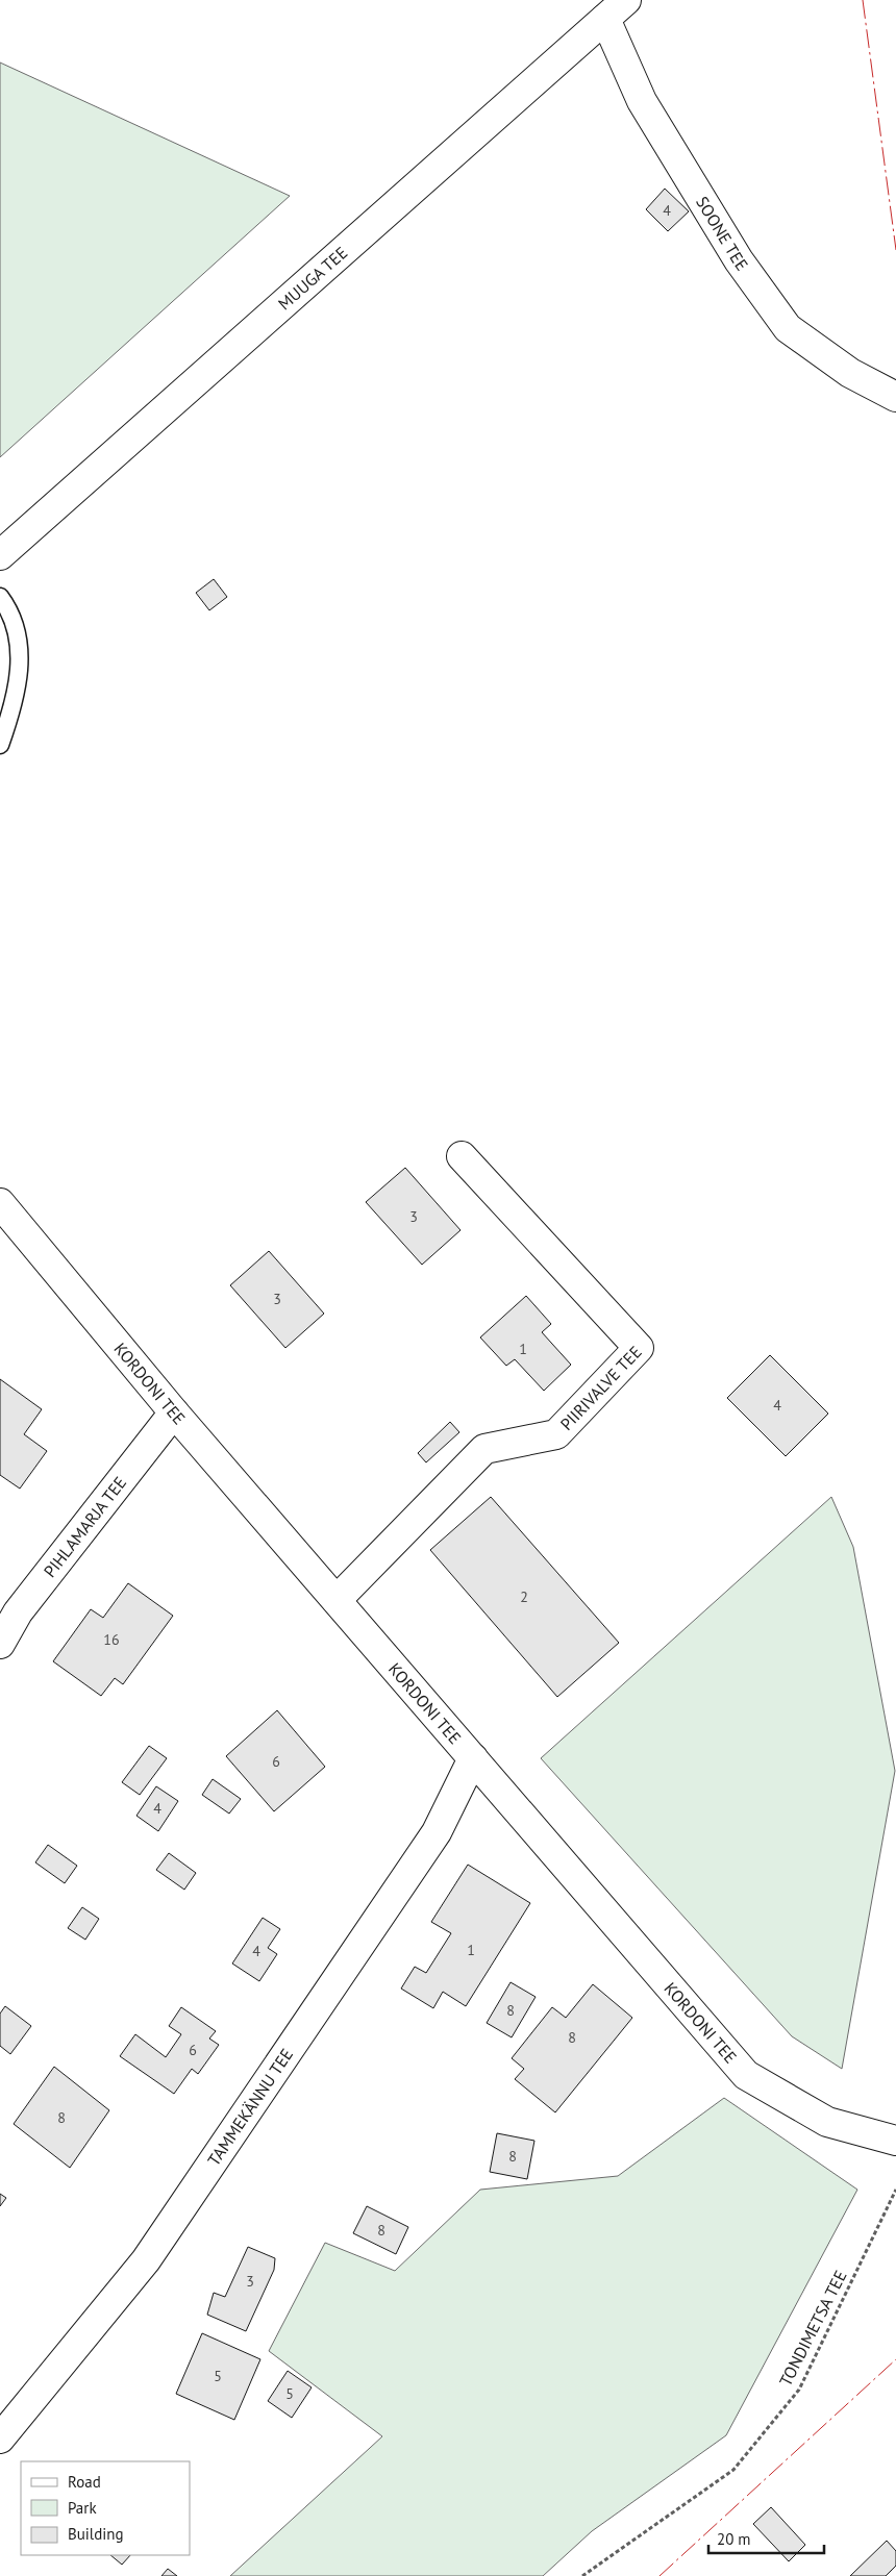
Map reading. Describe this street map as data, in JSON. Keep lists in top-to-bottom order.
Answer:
{
  "streets": {
    "street": [
      "SOONE TEE",
      "MUUGA TEE",
      "KORDONI TEE",
      "PIIRIVALVE TEE",
      "PIHLAMARJA TEE",
      "TAMMEKÄNNU TEE"
    ],
    "path": ["TONDIMETSA TEE"]
  },
  "crossings": [
    ["SOONE TEE", "MUUGA TEE"],
    ["KORDONI TEE", "PIIRIVALVE TEE"],
    ["KORDONI TEE", "PIHLAMARJA TEE"],
    ["KORDONI TEE", "TAMMEKÄNNU TEE"]
  ],
  "house_numbers": [
    "4",
    "3",
    "3",
    "1",
    "4",
    "2",
    "16",
    "6",
    "4",
    "1",
    "4",
    "8",
    "8",
    "6",
    "8",
    "8",
    "8",
    "3",
    "5",
    "5"
  ],
  "legend": ["Road", "Park", "Building"],
  "scale_bar": "20 m"
}
